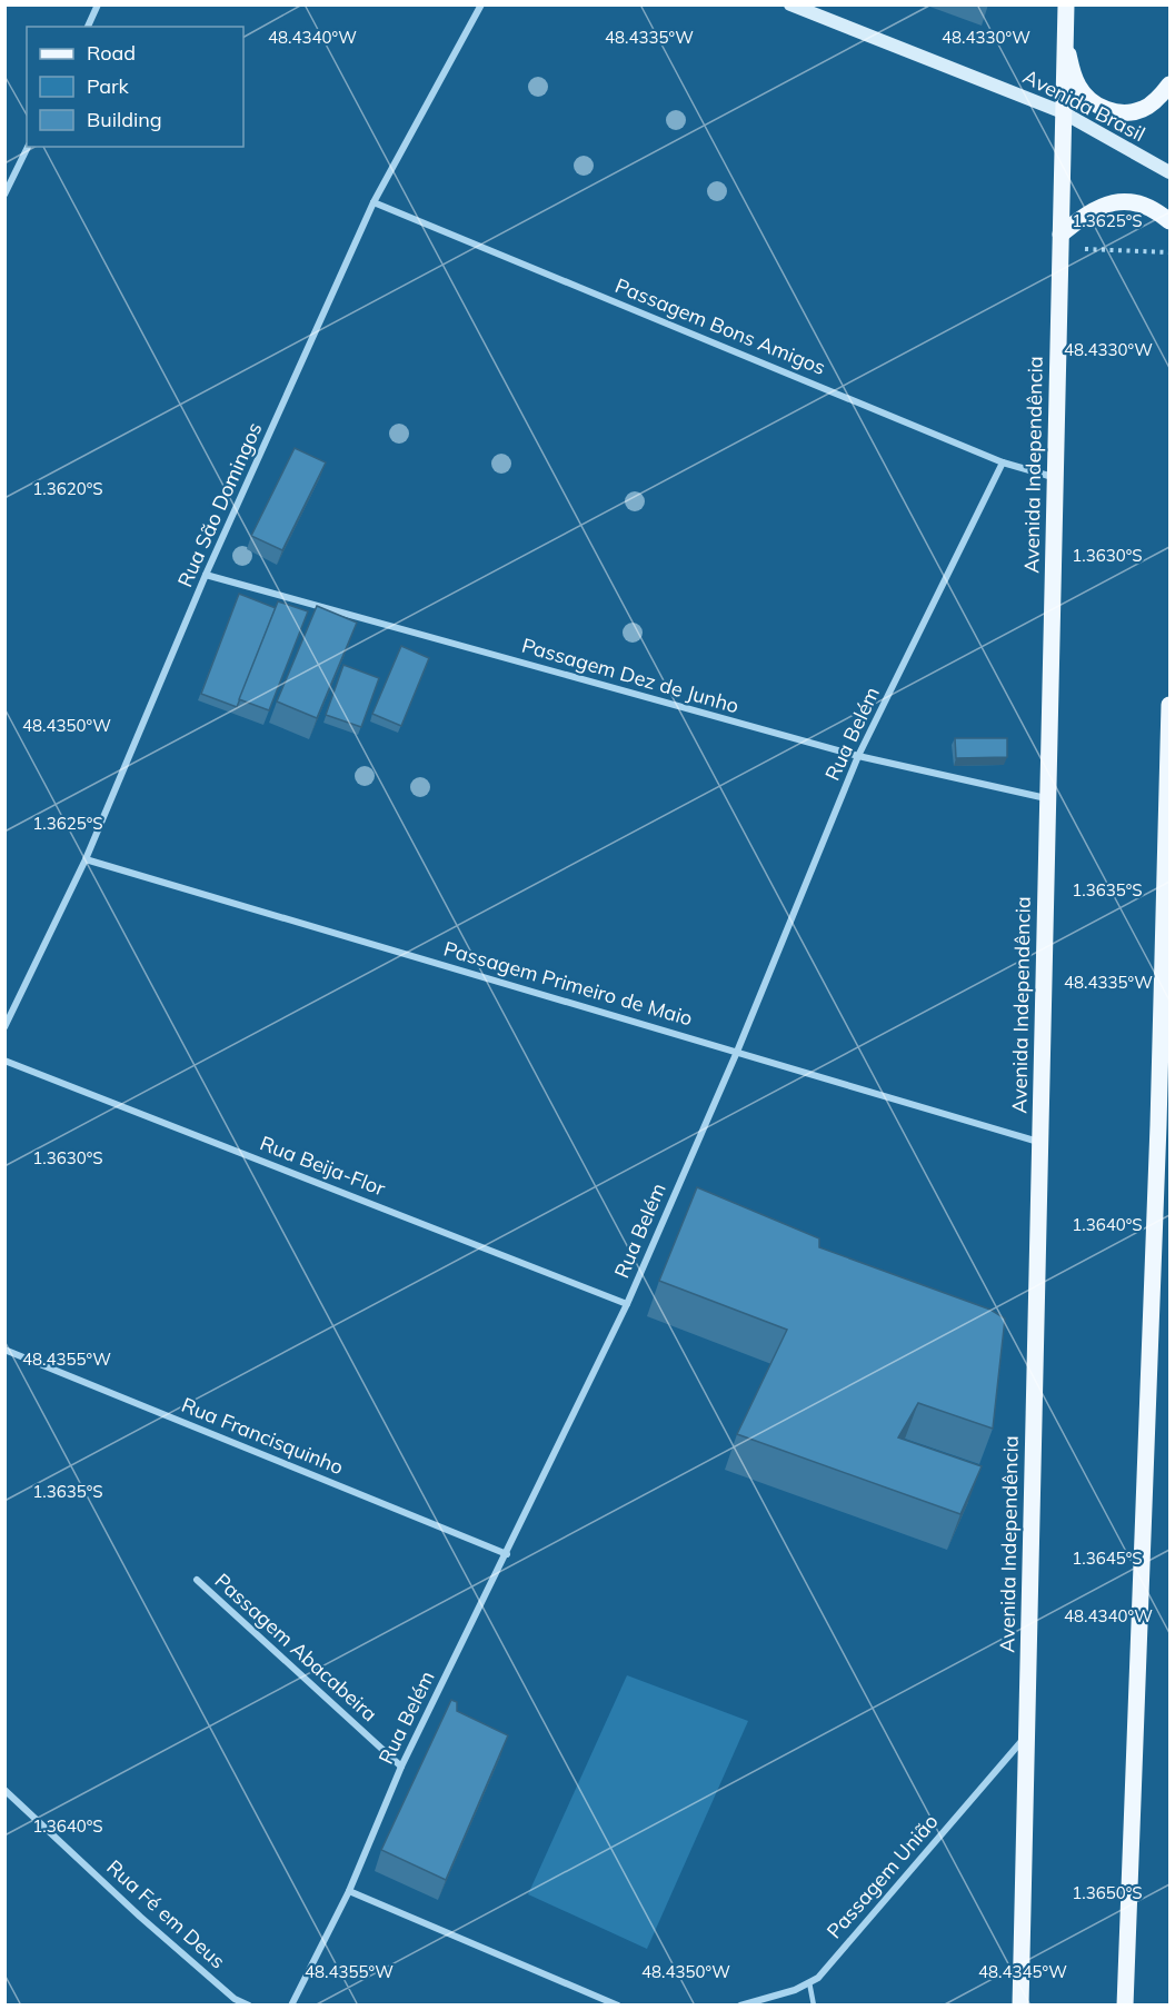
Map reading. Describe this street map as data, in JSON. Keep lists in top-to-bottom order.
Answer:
{
  "streets": {
    "main road": ["Avenida Brasil", "Avenida Independência"],
    "street": [
      "Passagem Bons Amigos",
      "Rua São Domingos",
      "Passagem Dez de Junho",
      "Rua Belém",
      "Passagem Primeiro de Maio",
      "Rua Beija-Flor",
      "Rua Francisquinho",
      "Passagem Abacabeira",
      "Passagem União",
      "Rua Fé em Deus"
    ]
  },
  "crossings": [
    ["Avenida Brasil", "Avenida Independência"],
    ["Passagem Bons Amigos", "Avenida Independência"],
    ["Passagem Bons Amigos", "Rua São Domingos"],
    ["Passagem Bons Amigos", "Rua Belém"],
    ["Avenida Independência", "Passagem Dez de Junho"],
    ["Avenida Independência", "Passagem Primeiro de Maio"],
    ["Avenida Independência", "Passagem União"],
    ["Rua São Domingos", "Passagem Dez de Junho"],
    ["Rua São Domingos", "Passagem Primeiro de Maio"],
    ["Passagem Dez de Junho", "Rua Belém"],
    ["Rua Belém", "Passagem Primeiro de Maio"],
    ["Rua Belém", "Rua Beija-Flor"],
    ["Rua Belém", "Rua Francisquinho"],
    ["Rua Belém", "Passagem Abacabeira"]
  ],
  "legend": ["Road", "Park", "Building"],
  "coordinates": [
    "48.4340°W",
    "48.4335°W",
    "48.4330°W",
    "1.3625°S",
    "1.3620°S",
    "1.3630°S",
    "48.4350°W",
    "1.3635°S",
    "1.3640°S",
    "48.4355°W",
    "1.3645°S",
    "1.3650°S",
    "48.4345°W"
  ]
}
